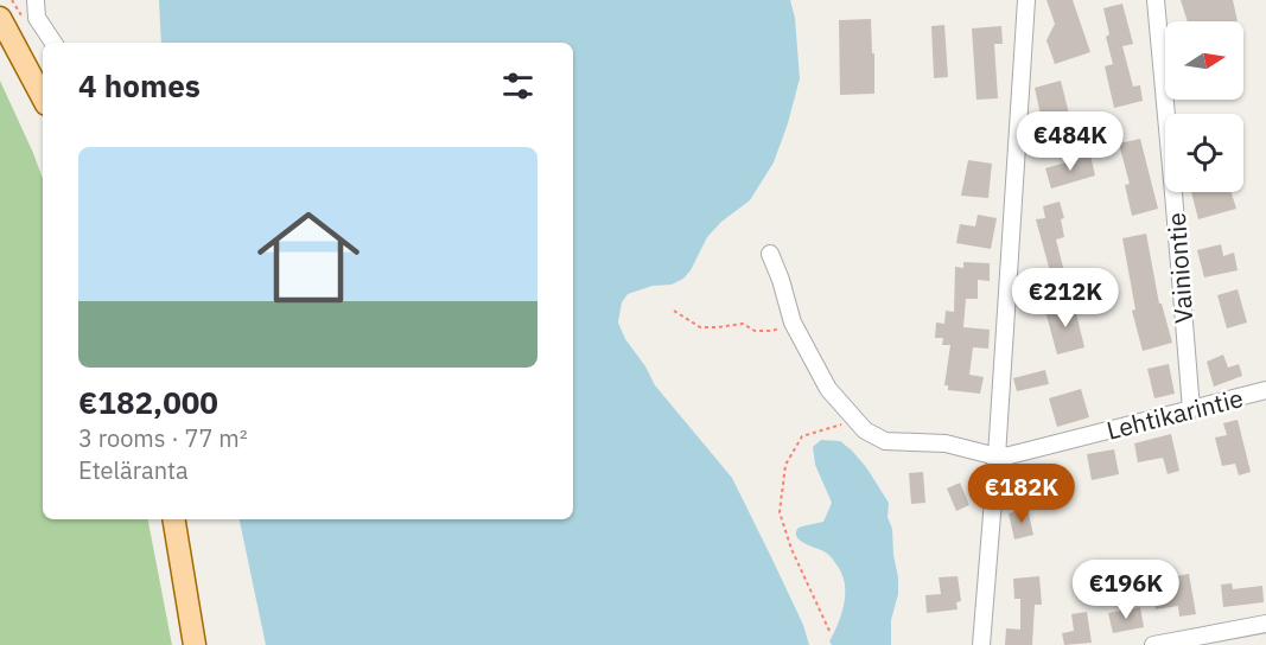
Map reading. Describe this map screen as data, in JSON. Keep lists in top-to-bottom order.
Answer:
{
  "streets": {
    "street": ["Vainiontie", "Lehtikarintie"]
  },
  "crossings": [
    ["Vainiontie", "Lehtikarintie"]
  ],
  "north": "right",
  "page": {
    "heading": "4 homes",
    "price": [
      "€484K",
      "€212K",
      "€182K",
      "€196K"
    ],
    "list": [
      {
        "name": "€182,000",
        "note": "3 rooms · 77 m² · Eteläranta"
      }
    ]
  }
}
